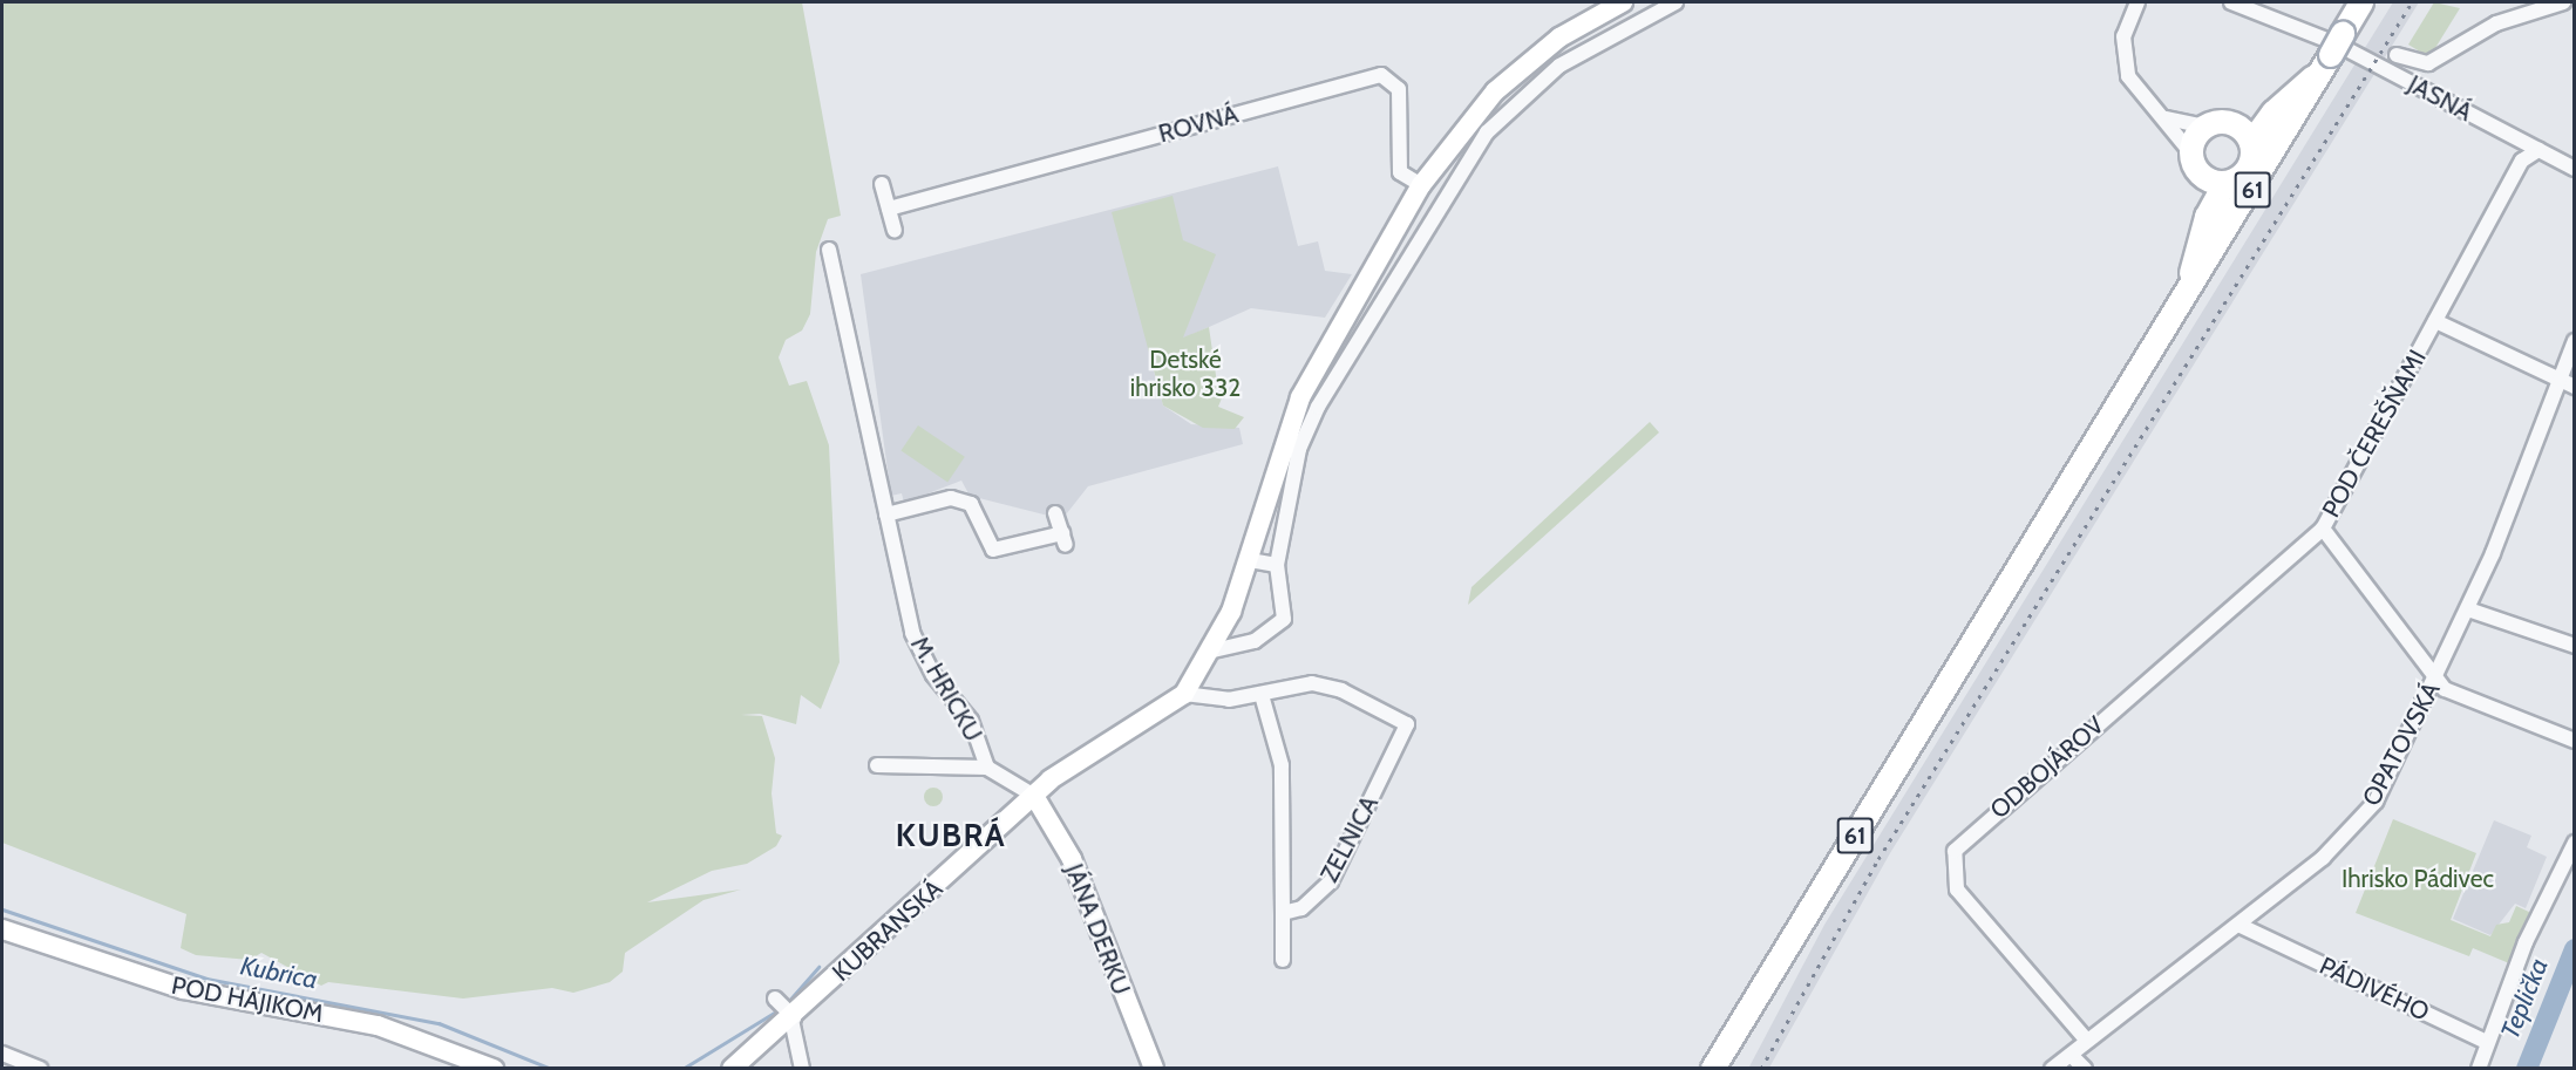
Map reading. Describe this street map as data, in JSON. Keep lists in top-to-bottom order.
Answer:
{
  "streets": {
    "main road": ["61"],
    "street": [
      "JASNÁ",
      "ROVNÁ",
      "POD ČEREŠŇAMI",
      "M. HRICKU",
      "OPATOVSKÁ",
      "ODBOJÁROV",
      "ZELNICA",
      "JÁNA DERKU",
      "KUBRANSKÁ",
      "PÁDIVÉHO",
      "POD HÁJIKOM"
    ]
  },
  "crossings": [
    ["JASNÁ", "POD ČEREŠŇAMI"],
    ["ROVNÁ", "KUBRANSKÁ"],
    ["POD ČEREŠŇAMI", "OPATOVSKÁ"],
    ["POD ČEREŠŇAMI", "ODBOJÁROV"],
    ["M. HRICKU", "JÁNA DERKU"],
    ["M. HRICKU", "KUBRANSKÁ"],
    ["OPATOVSKÁ", "ODBOJÁROV"],
    ["OPATOVSKÁ", "PÁDIVÉHO"],
    ["ZELNICA", "KUBRANSKÁ"],
    ["JÁNA DERKU", "KUBRANSKÁ"]
  ],
  "districts": ["KUBRÁ"],
  "water": ["Kubrica", "Teplička"],
  "parks": ["Detské ihrisko 332", "Ihrisko Pádivec"]
}
